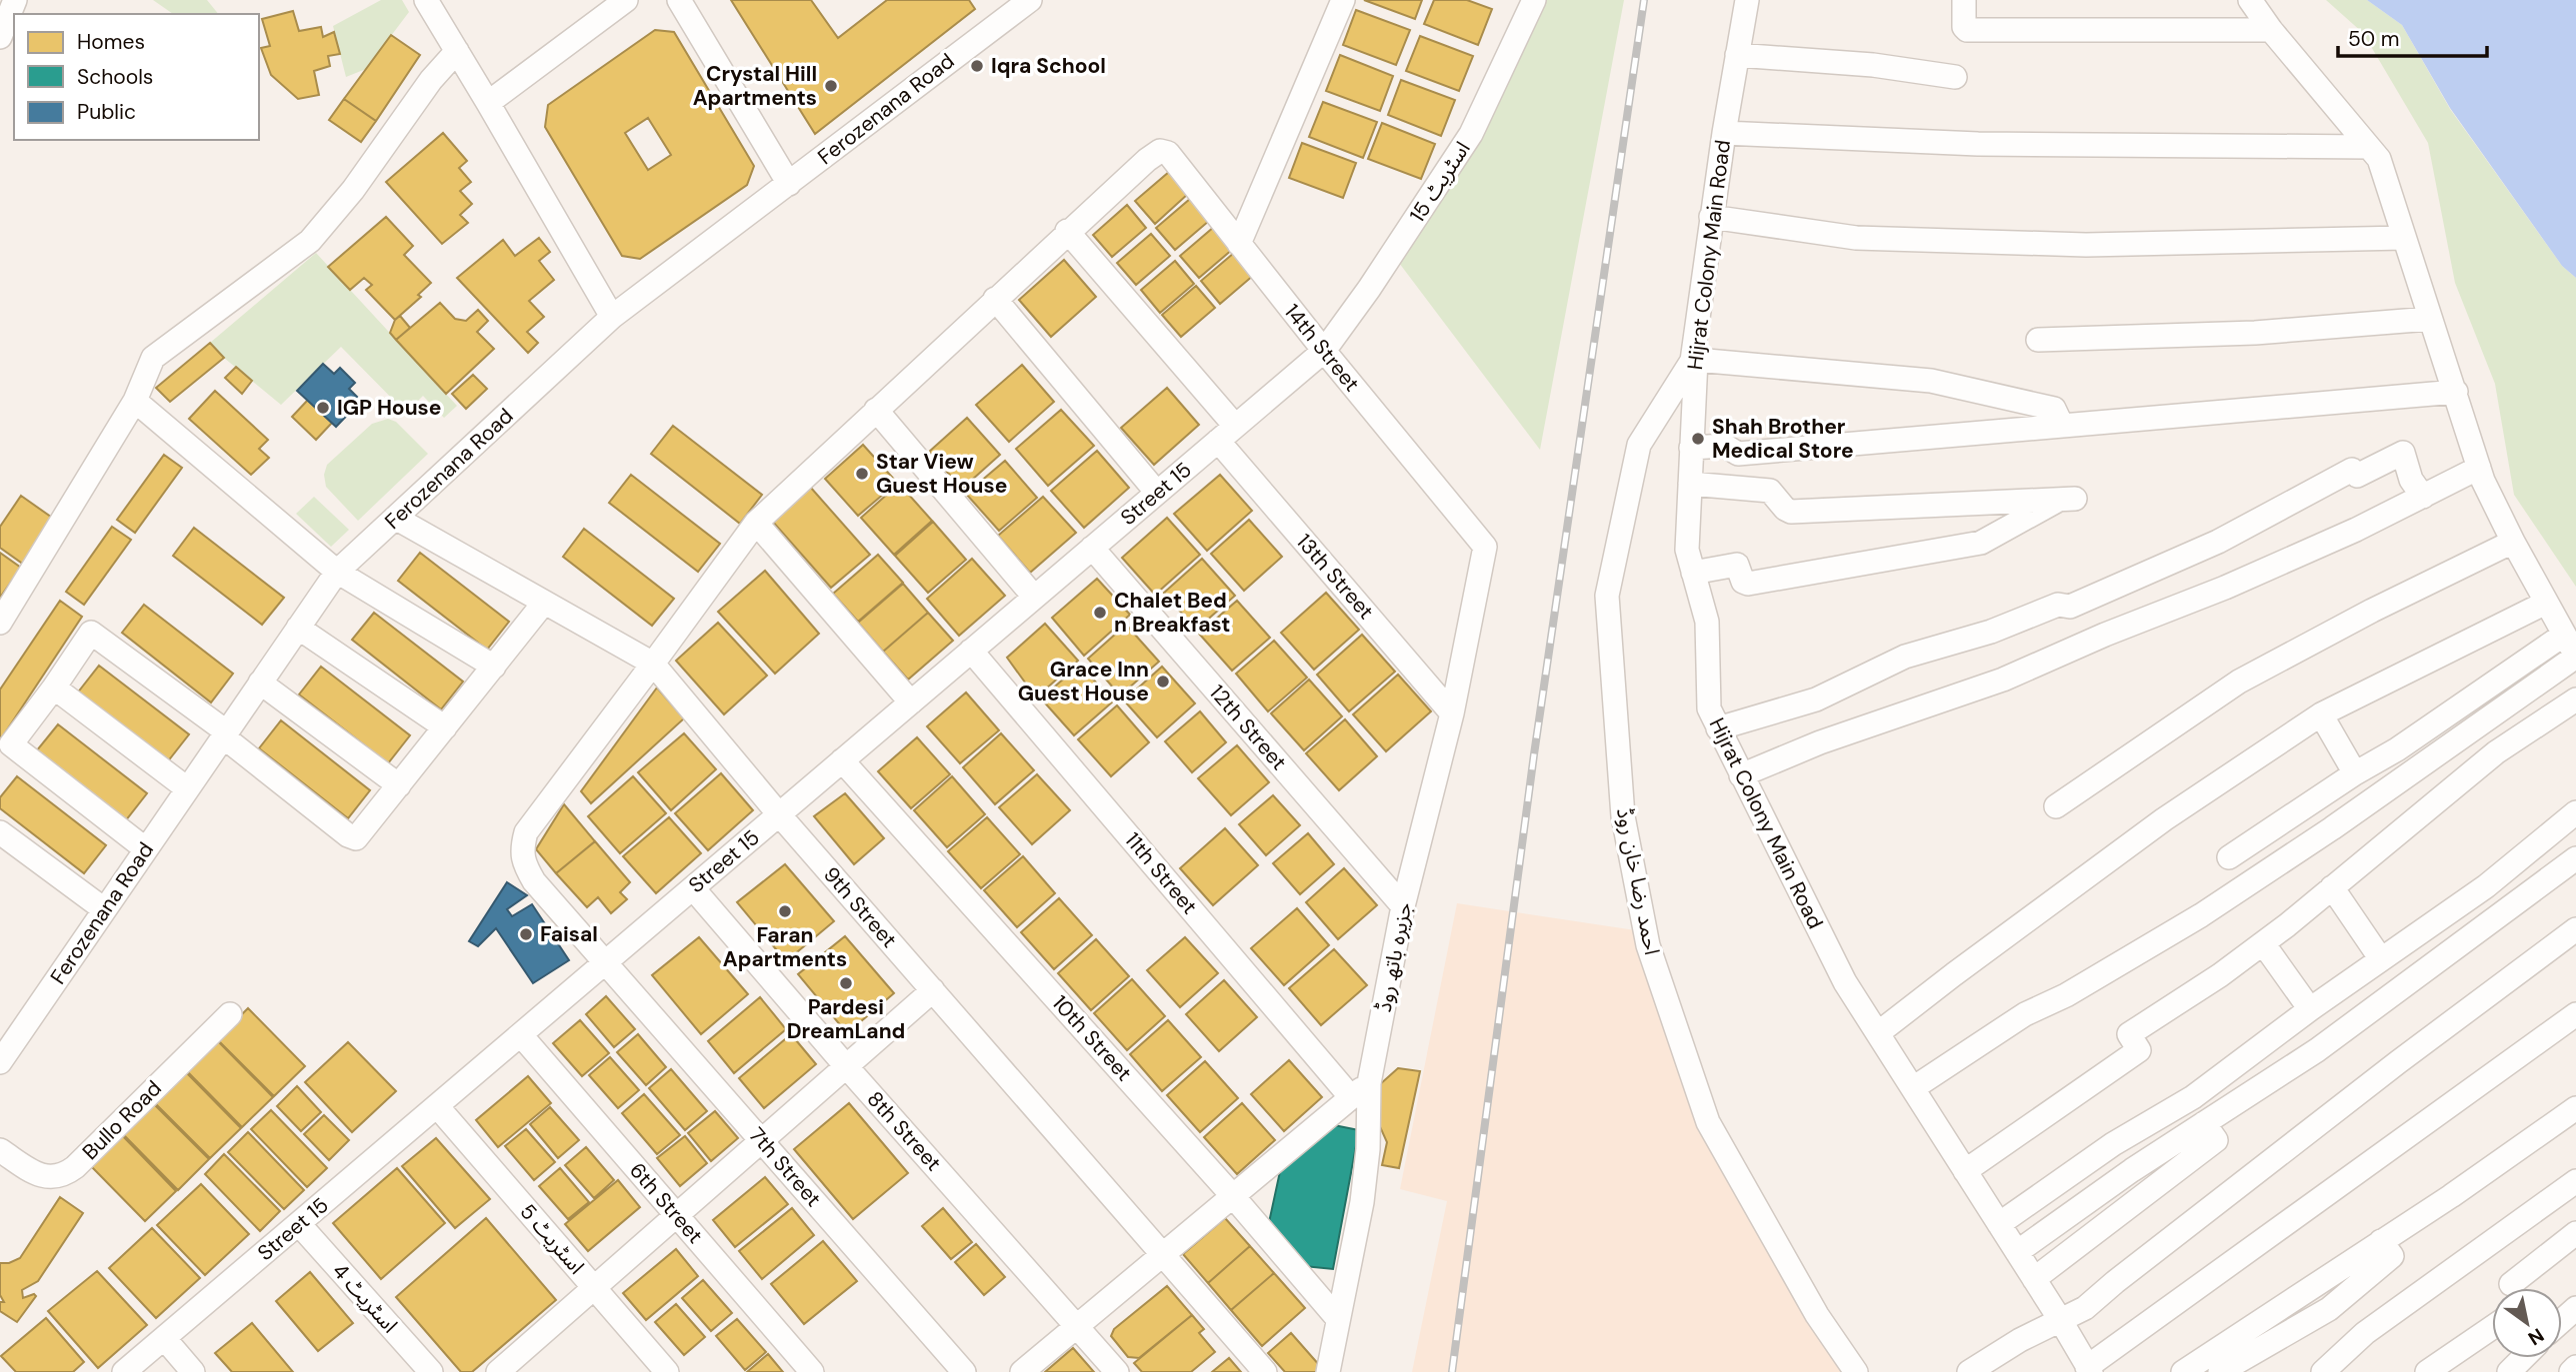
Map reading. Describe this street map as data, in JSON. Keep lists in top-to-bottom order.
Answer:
{
  "streets": {
    "street": [
      "Ferozenana Road",
      "اسٹریٹ 15",
      "Hijrat Colony Main Road",
      "14th Street",
      "Street 15",
      "13th Street",
      "12th Street",
      "11th Street",
      "احمد رضا خان روڈ",
      "9th Street",
      "جزیرہ باتھ روڈ",
      "10th Street",
      "Bullo Road",
      "8th Street",
      "7th Street",
      "6th Street",
      "اسٹریٹ 5",
      "اسٹریٹ 4"
    ]
  },
  "crossings": [
    ["Ferozenana Road", "9th Street"],
    ["اسٹریٹ 15", "14th Street"],
    ["اسٹریٹ 15", "Street 15"],
    ["Hijrat Colony Main Road", "احمد رضا خان روڈ"],
    ["14th Street", "Street 15"],
    ["14th Street", "جزیرہ باتھ روڈ"],
    ["14th Street", "7th Street"],
    ["Street 15", "13th Street"],
    ["Street 15", "12th Street"],
    ["Street 15", "11th Street"],
    ["Street 15", "9th Street"],
    ["Street 15", "10th Street"],
    ["Street 15", "8th Street"],
    ["Street 15", "7th Street"],
    ["Street 15", "6th Street"],
    ["Street 15", "اسٹریٹ 5"],
    ["Street 15", "اسٹریٹ 4"],
    ["13th Street", "جزیرہ باتھ روڈ"],
    ["12th Street", "جزیرہ باتھ روڈ"],
    ["11th Street", "جزیرہ باتھ روڈ"],
    ["9th Street", "7th Street"],
    ["جزیرہ باتھ روڈ", "10th Street"]
  ],
  "places": [
    "Iqra School",
    "Crystal Hill Apartments",
    "IGP House",
    "Shah Brother Medical Store",
    "Star View Guest House",
    "Chalet Bed n Breakfast",
    "Grace Inn Guest House",
    "Faran Apartments",
    "Faisal",
    "Pardesi DreamLand"
  ],
  "legend": ["Homes", "Schools", "Public"],
  "scale_bar": "50 m",
  "north": "bottom right"
}
